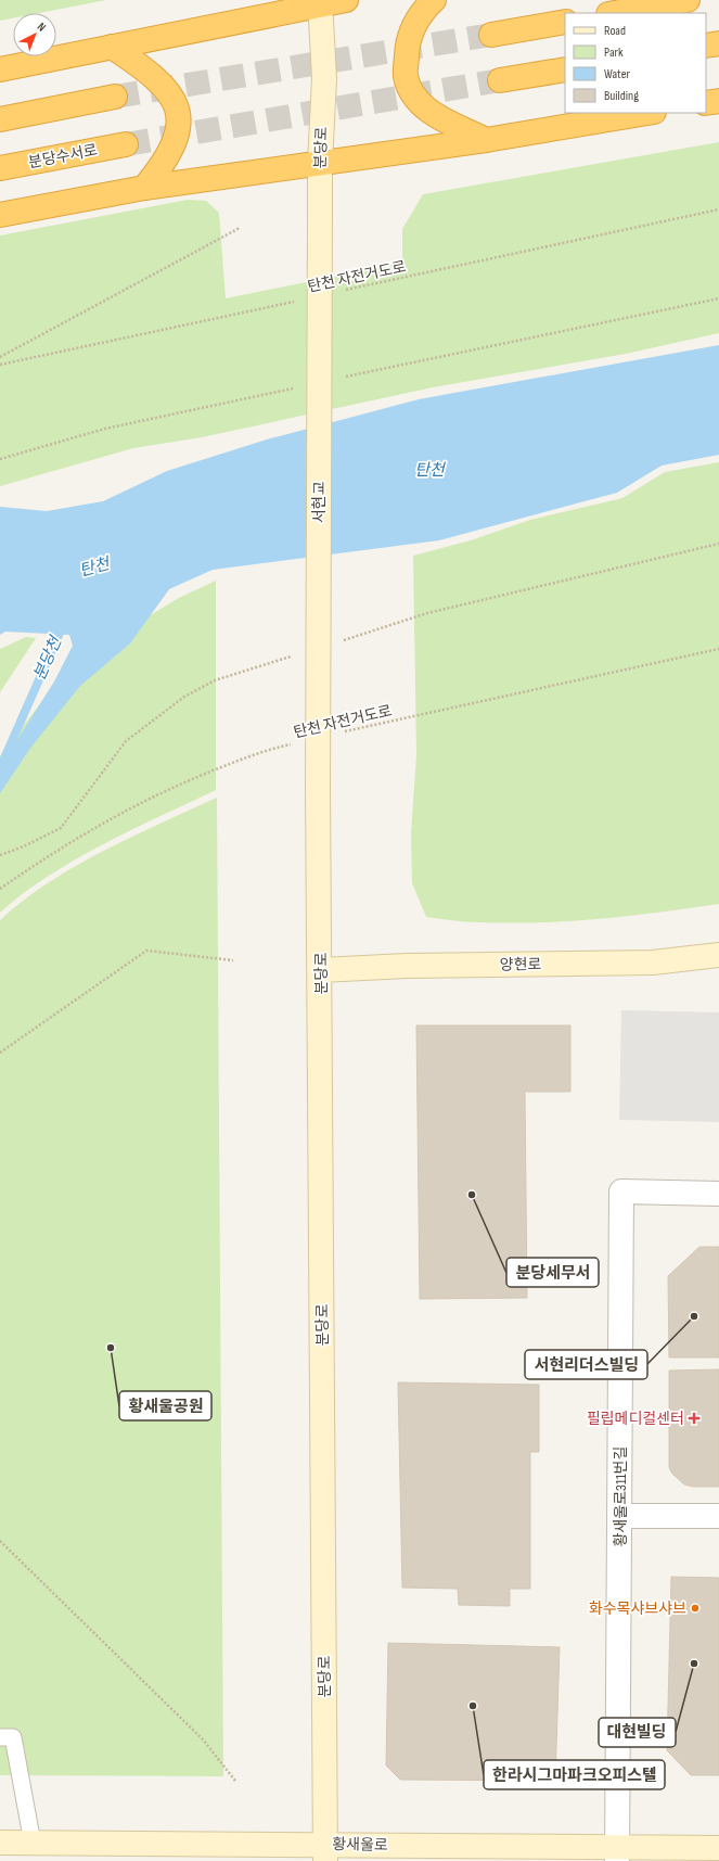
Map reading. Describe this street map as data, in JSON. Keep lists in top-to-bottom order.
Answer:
{
  "streets": {
    "highway": ["분당수서로"],
    "main road": [
      "분당로",
      "서현교",
      "양현로",
      "황새울로"
    ],
    "street": ["황새울로311번길"],
    "path": ["탄천 자전거도로"]
  },
  "crossings": [
    ["분당로", "서현교"],
    ["분당로", "양현로"],
    ["분당로", "황새울로"],
    ["황새울로311번길", "황새울로"]
  ],
  "water": ["탄천", "분당천"],
  "places": {
    "other": [
      "분당세무서",
      "서현리더스빌딩",
      "황새울공원",
      "화수목샤브샤브",
      "대현빌딩",
      "한라시그마파크오피스텔"
    ],
    "health": ["필립메디컬센터"]
  },
  "legend": [
    "Road",
    "Park",
    "Water",
    "Building"
  ],
  "north": "top right"
}
